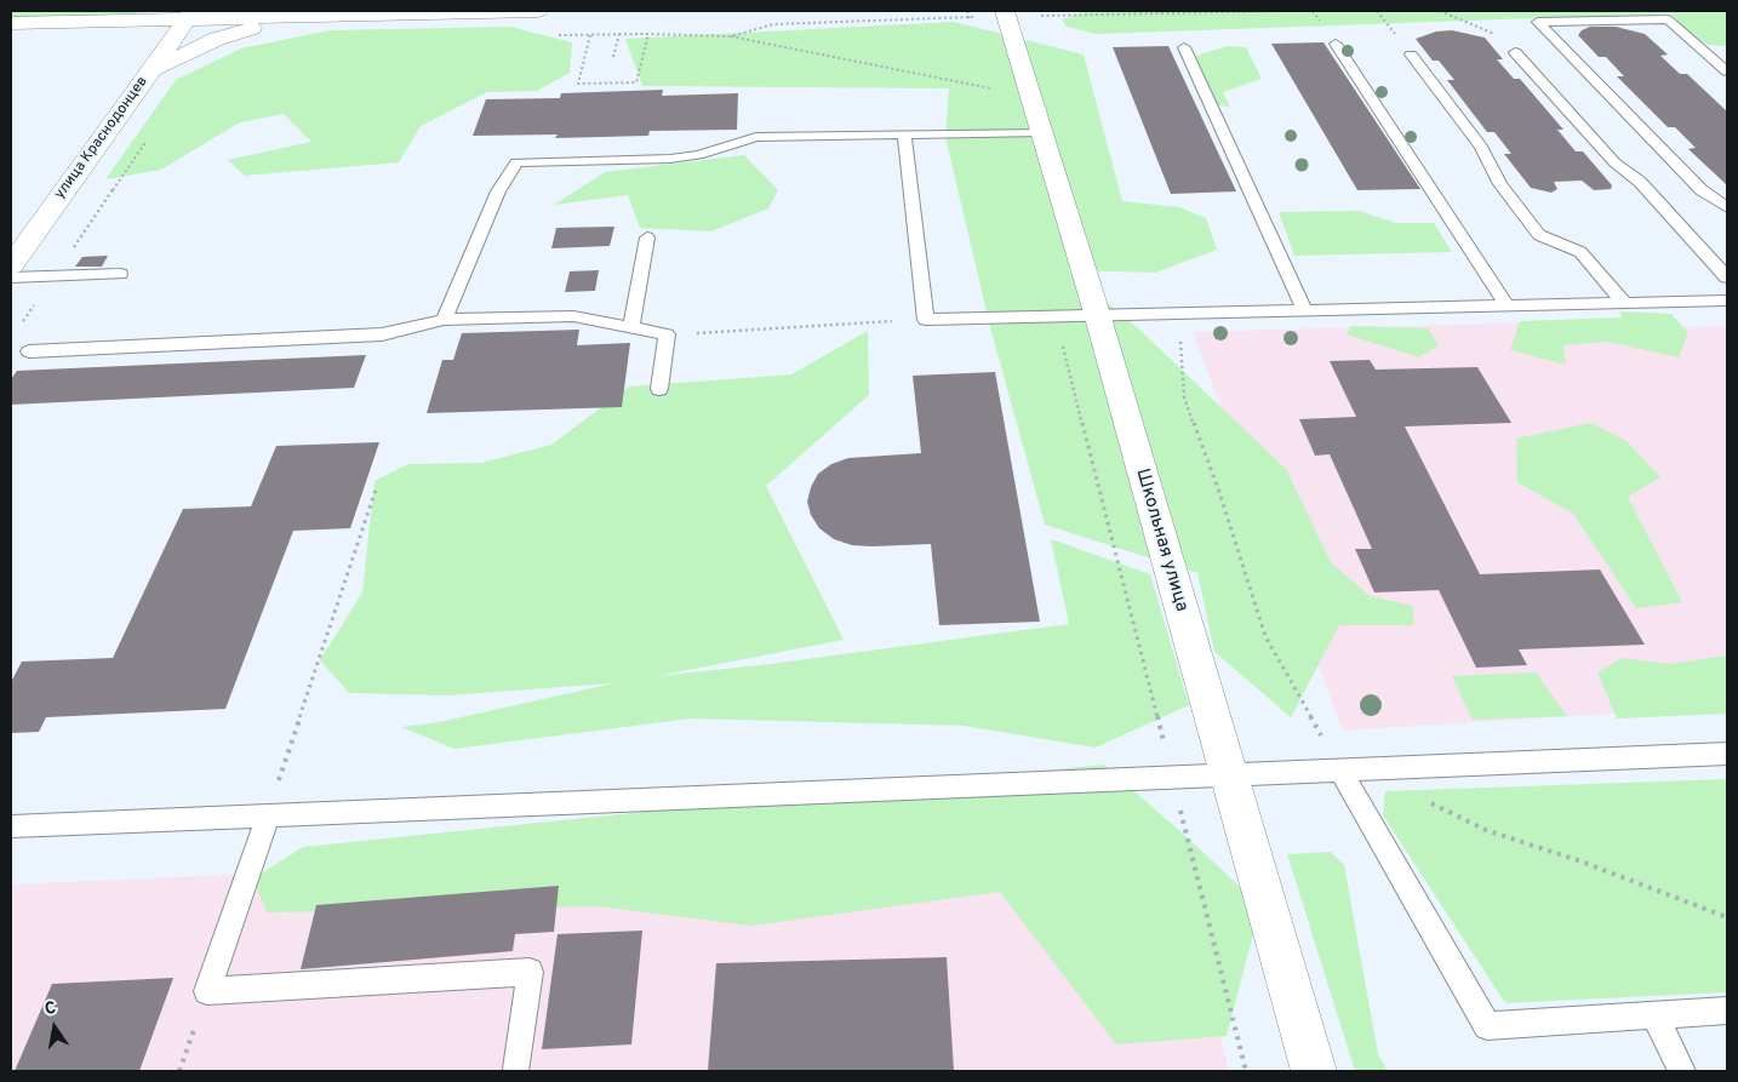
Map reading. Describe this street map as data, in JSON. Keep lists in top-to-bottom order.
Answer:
{
  "streets": {
    "street": ["улица Краснодонцев", "Школьная улица"]
  },
  "north": "top"
}
